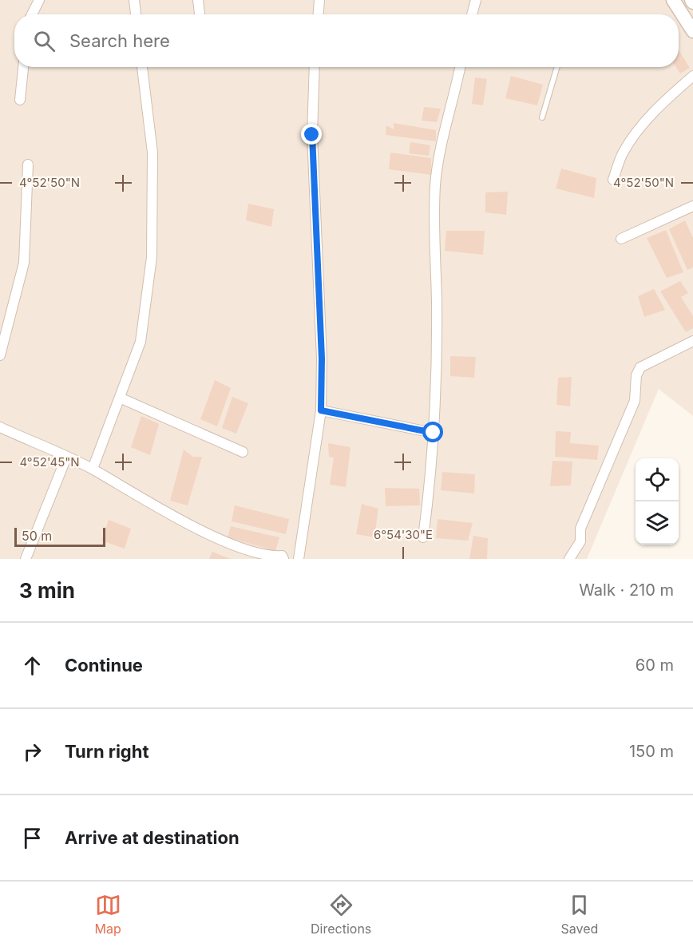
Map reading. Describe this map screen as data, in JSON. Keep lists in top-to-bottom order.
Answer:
{
  "scale_bar": "50 m",
  "page": {
    "search": "Search here",
    "scale": "50 m",
    "heading": ["3 min", "Walk · 210 m"],
    "list": [
      ["Continue", "60 m"],
      ["Turn right", "150 m"],
      "Arrive at destination"
    ],
    "nav": ["Map", "Directions", "Saved"]
  },
  "coordinates": ["4°52'50\"N", "4°52'45\"N", "6°54'30\"E"]
}
